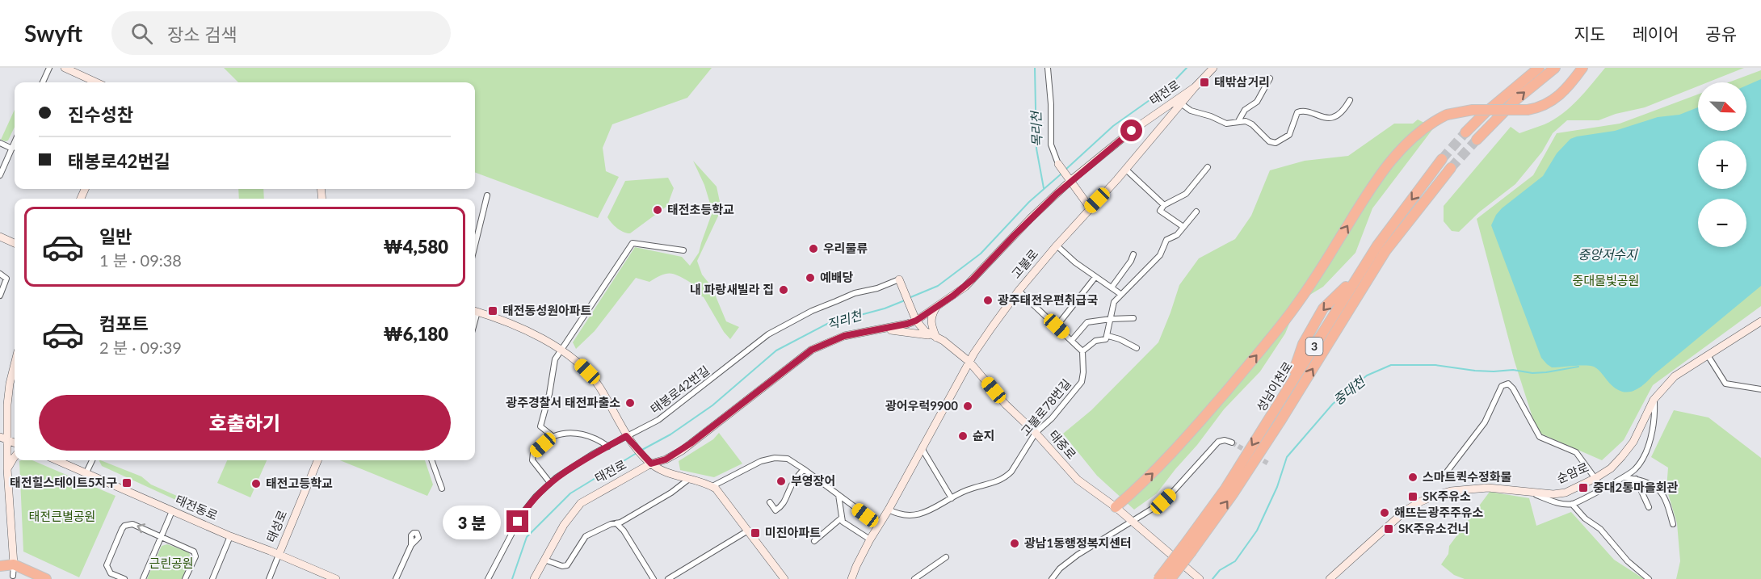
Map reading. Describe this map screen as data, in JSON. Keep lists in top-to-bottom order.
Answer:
{
  "streets": {
    "highway": ["3", "성남이천로"],
    "street": [
      "태전로",
      "고불로",
      "태봉로42번길",
      "고불로78번길",
      "태중로",
      "순암로",
      "태전동로",
      "태성로"
    ]
  },
  "crossings": [
    ["태전로", "고불로"],
    ["태전로", "태중로"],
    ["고불로", "고불로78번길"],
    ["고불로", "태중로"],
    ["고불로78번길", "태중로"],
    ["태전동로", "태성로"]
  ],
  "water": [
    "목리천",
    "중앙저수지",
    "직리천",
    "중대천"
  ],
  "parks": ["중대물빛공원", "태전큰별공원", "근린공원"],
  "places": {
    "transit": [
      "태밖삼거리",
      "태전동성원아파트",
      "태전힐스테이트5지구",
      "중대2통마을회관",
      "SK주유소",
      "SK주유소건너",
      "미진아파트"
    ],
    "other": [
      "태전초등학교",
      "우리물류",
      "예배당",
      "내 파랑새빌라 집",
      "광주태전우편취급국",
      "광주경찰서 태전파출소",
      "광어우럭9900",
      "슌지",
      "스마트퀵수정화물",
      "부영장어",
      "태전고등학교",
      "해뜨는광주주유소",
      "광남1동행정복지센터"
    ]
  },
  "north": "bottom right",
  "page": {
    "header": "Swyft",
    "search": "장소 검색",
    "nav": ["지도", "레이어", "공유"],
    "map_buttons": ["+", "−"],
    "banner": ["진수성찬", "태봉로42번길"],
    "list": [
      {
        "name": "일반",
        "note": "1 분 · 09:38",
        "value": "₩4,580"
      },
      {
        "name": "컴포트",
        "note": "2 분 · 09:39",
        "value": "₩6,180"
      }
    ],
    "buttons": "호출하기",
    "bubble": "3 분"
  }
}
